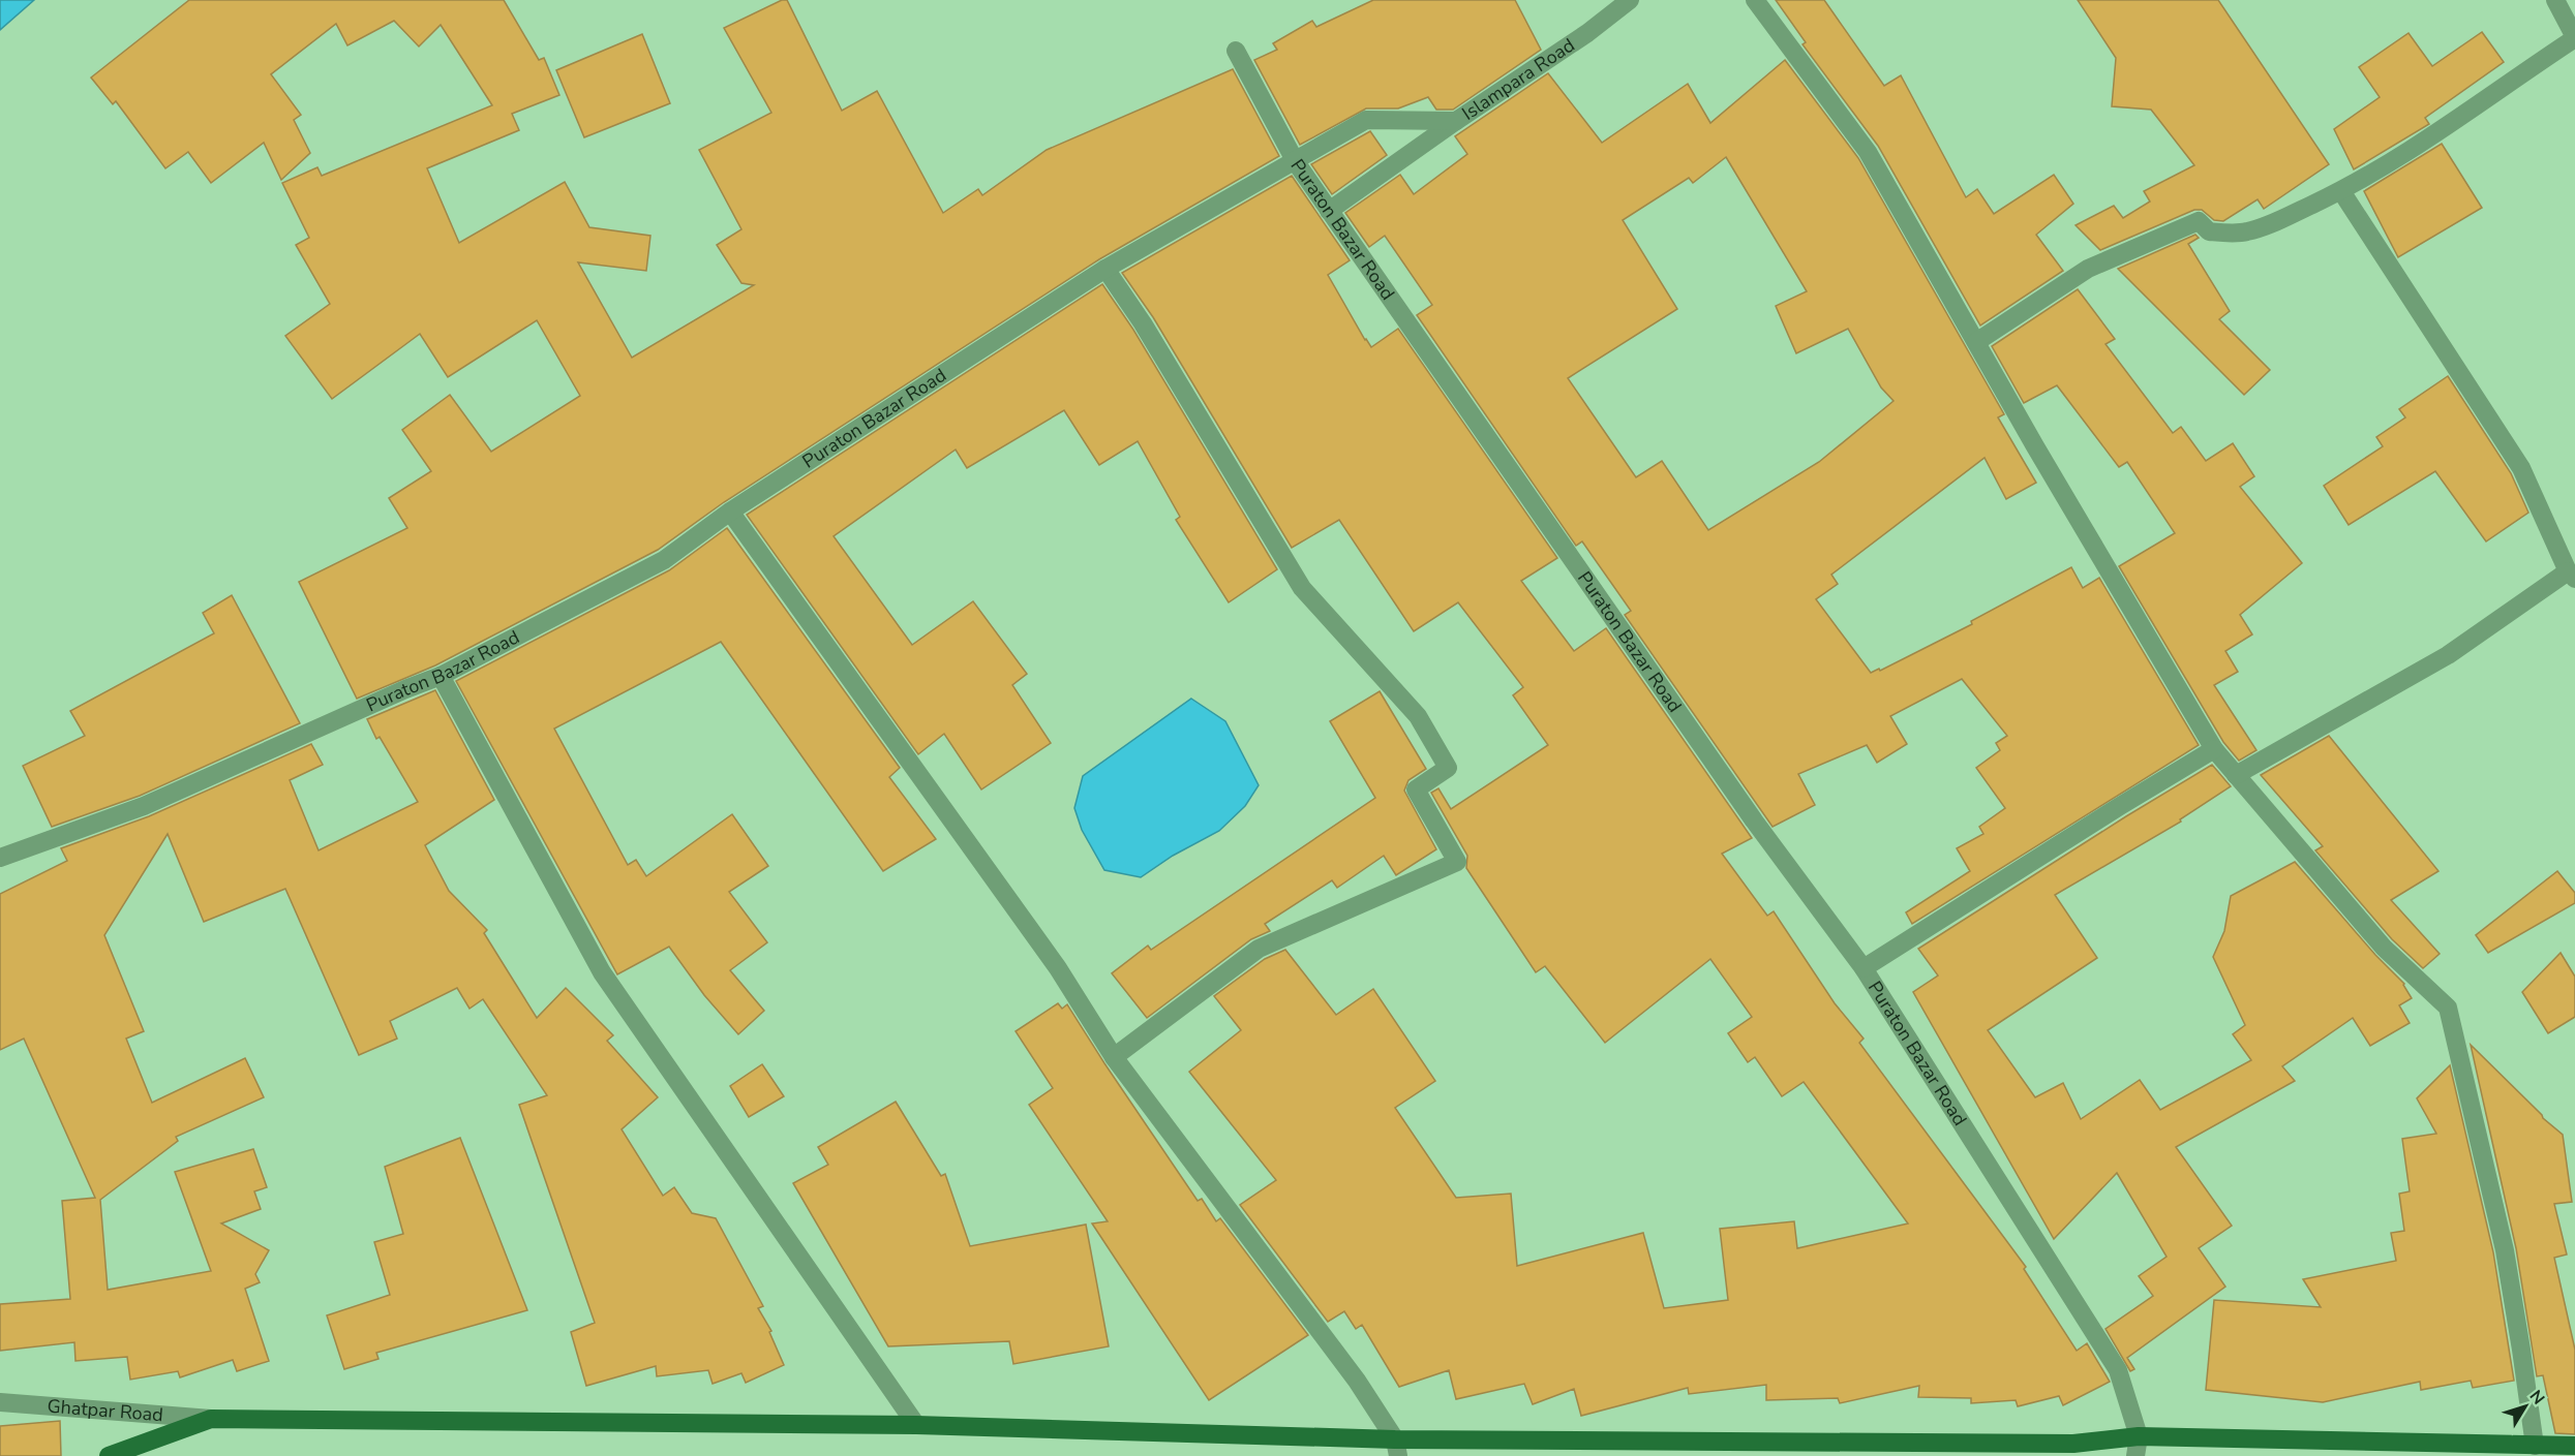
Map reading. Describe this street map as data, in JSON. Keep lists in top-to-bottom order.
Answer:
{
  "streets": {
    "street": ["Islampara Road", "Puraton Bazar Road", "Ghatpar Road"]
  },
  "crossings": [
    ["Islampara Road", "Puraton Bazar Road"]
  ],
  "north": "top right"
}
